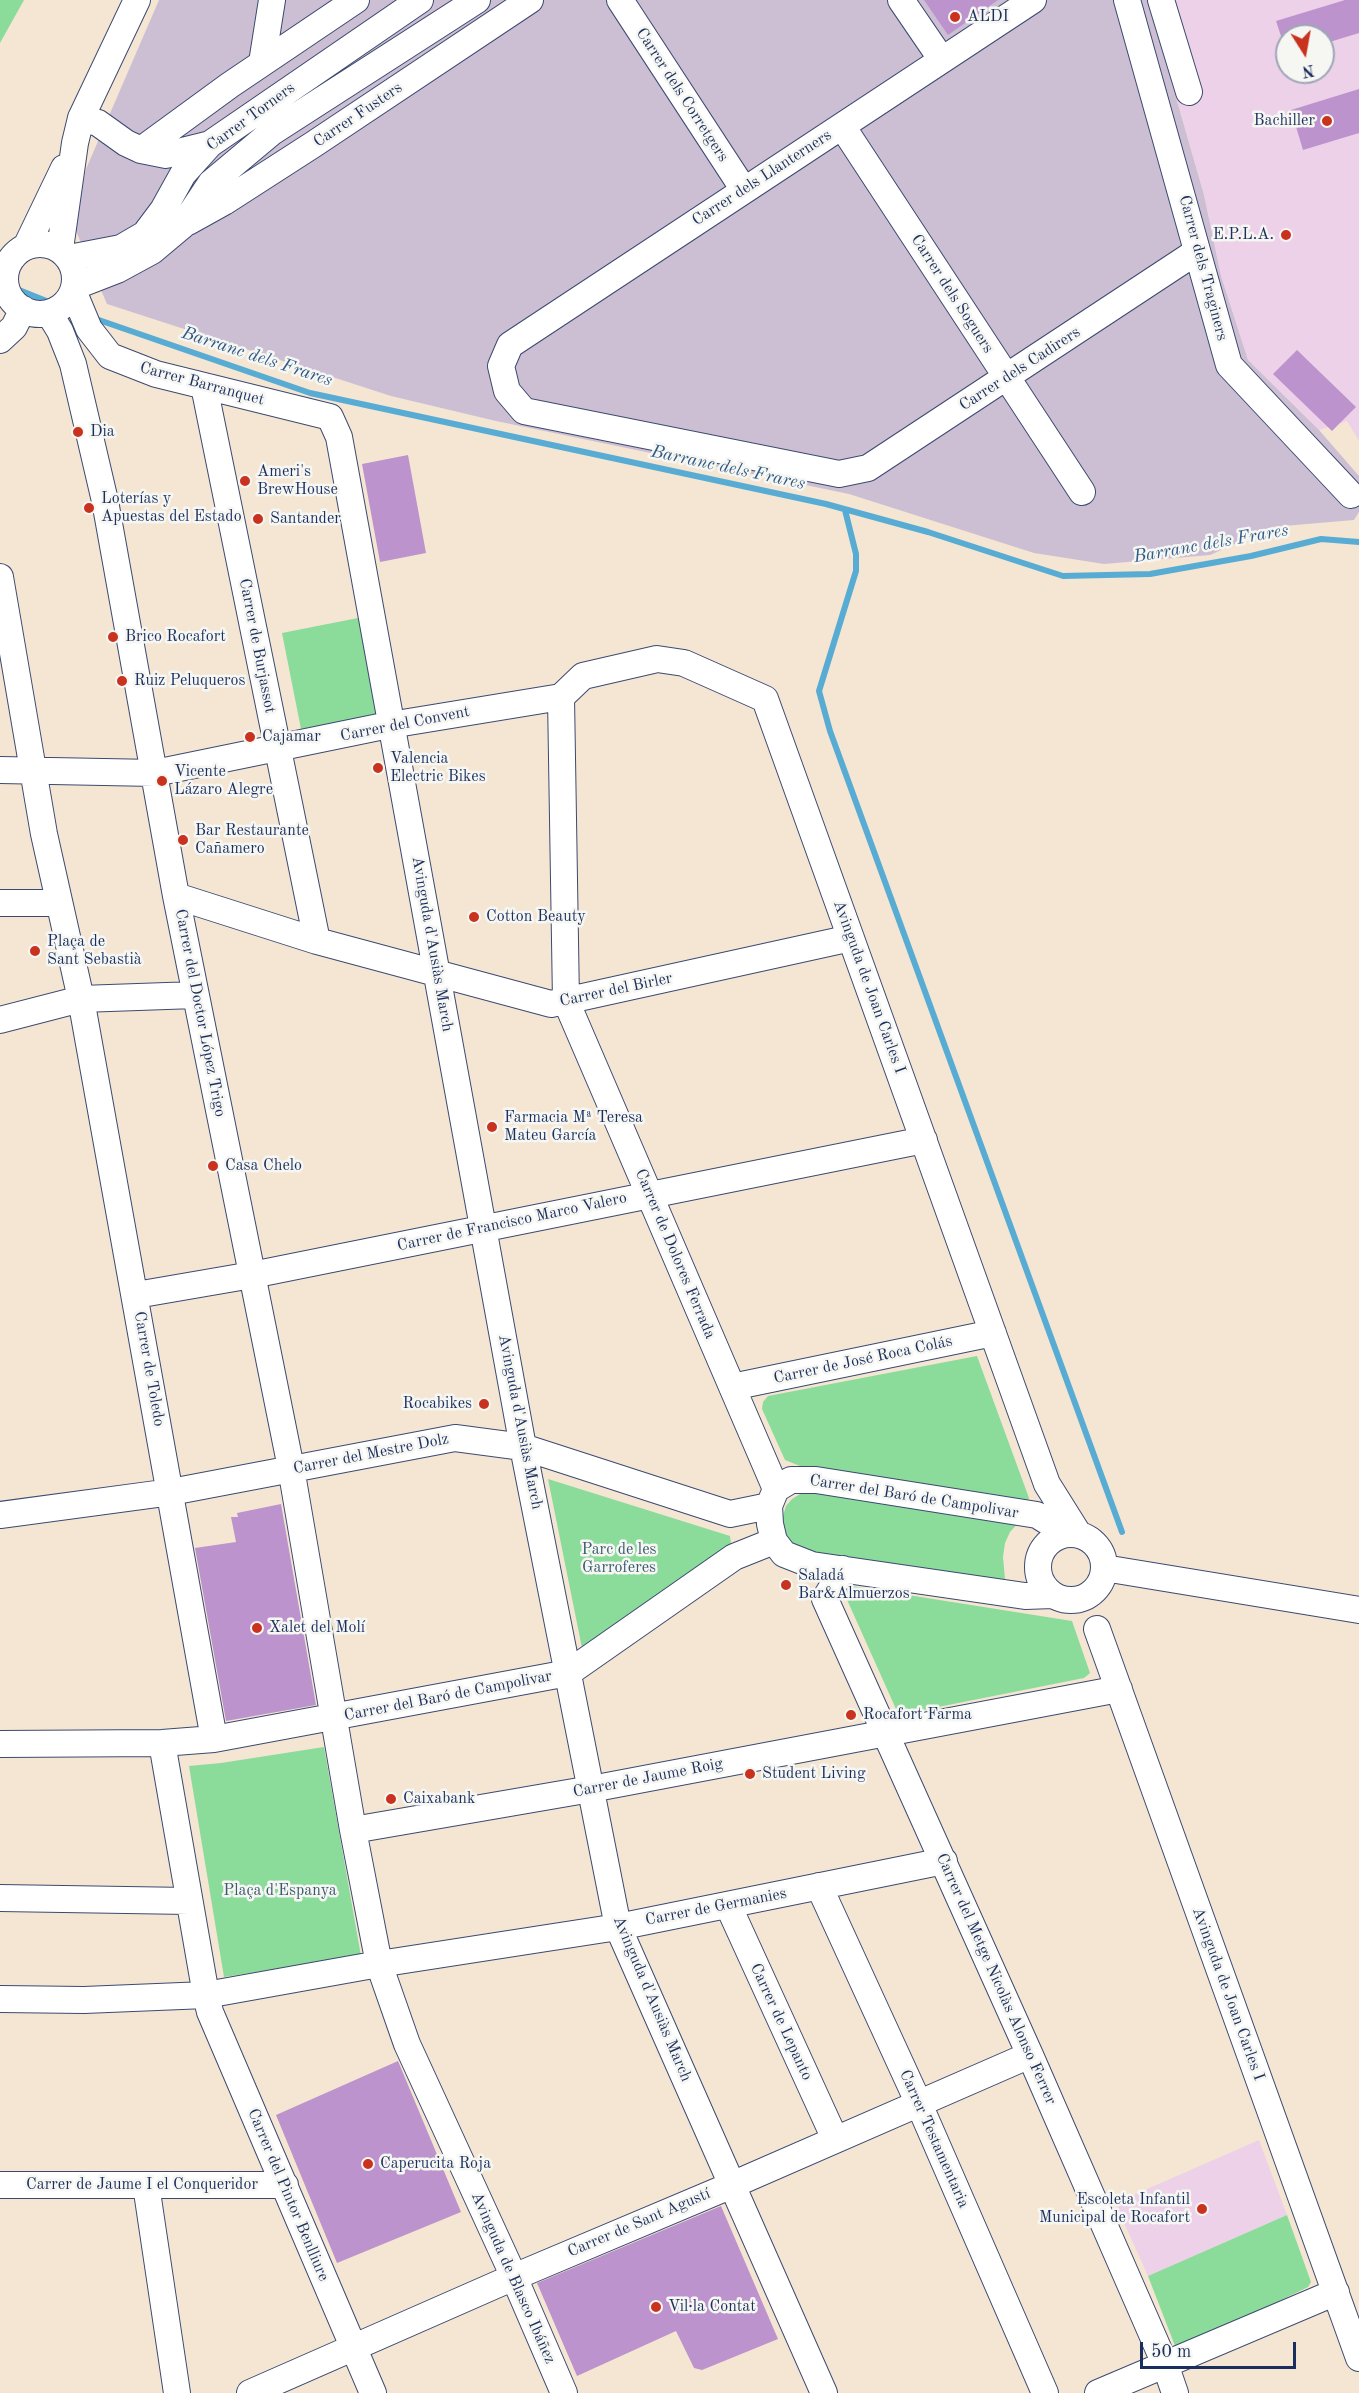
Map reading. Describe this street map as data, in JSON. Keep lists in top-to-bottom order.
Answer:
{
  "streets": {
    "street": [
      "Carrer dels Corretgers",
      "Carrer Fusters",
      "Carrer Torners",
      "Carrer dels Llanterners",
      "Carrer dels Traginers",
      "Carrer dels Soguers",
      "Carrer dels Cadirers",
      "Carrer Barranquet",
      "Carrer de Burjassot",
      "Carrer del Convent",
      "Avinguda d'Ausiàs March",
      "Avinguda de Joan Carles I",
      "Carrer del Birler",
      "Carrer del Doctor López Trigo",
      "Carrer de Francisco Marco Valero",
      "Carrer de Dolores Ferrada",
      "Carrer de José Roca Colás",
      "Carrer de Toledo",
      "Carrer del Mestre Dolz",
      "Carrer del Baró de Campolivar",
      "Carrer de Jaume Roig",
      "Carrer de Germanies",
      "Carrer del Metge Nicolàs Alonso Ferrer",
      "Carrer de Lepanto",
      "Carrer Testamentaria",
      "Carrer de Jaume I el Conqueridor",
      "Carrer del Pintor Benlliure",
      "Carrer de Sant Agustí",
      "Avinguda de Blasco Ibáñez"
    ]
  },
  "crossings": [
    ["Carrer dels Corretgers", "Carrer dels Llanterners"],
    ["Carrer Fusters", "Carrer Torners"],
    ["Carrer Fusters", "Carrer Barranquet"],
    ["Carrer Fusters", "Carrer del Doctor López Trigo"],
    ["Carrer Torners", "Carrer Barranquet"],
    ["Carrer Torners", "Carrer del Doctor López Trigo"],
    ["Carrer dels Llanterners", "Carrer dels Soguers"],
    ["Carrer dels Llanterners", "Carrer dels Cadirers"],
    ["Carrer dels Traginers", "Carrer dels Cadirers"],
    ["Carrer dels Soguers", "Carrer dels Cadirers"],
    ["Carrer Barranquet", "Carrer de Burjassot"],
    ["Carrer Barranquet", "Avinguda d'Ausiàs March"],
    ["Carrer Barranquet", "Carrer del Doctor López Trigo"],
    ["Carrer de Burjassot", "Carrer del Convent"],
    ["Carrer de Burjassot", "Carrer del Birler"],
    ["Carrer del Convent", "Avinguda d'Ausiàs March"],
    ["Carrer del Convent", "Avinguda de Joan Carles I"],
    ["Carrer del Convent", "Carrer del Doctor López Trigo"],
    ["Carrer del Convent", "Carrer de Dolores Ferrada"],
    ["Avinguda d'Ausiàs March", "Carrer del Birler"],
    ["Avinguda d'Ausiàs March", "Carrer de Francisco Marco Valero"],
    ["Avinguda d'Ausiàs March", "Carrer del Mestre Dolz"],
    ["Avinguda d'Ausiàs March", "Carrer del Baró de Campolivar"],
    ["Avinguda d'Ausiàs March", "Carrer de Jaume Roig"],
    ["Avinguda d'Ausiàs March", "Carrer de Germanies"],
    ["Avinguda d'Ausiàs March", "Carrer de Sant Agustí"],
    ["Avinguda de Joan Carles I", "Carrer del Birler"],
    ["Avinguda de Joan Carles I", "Carrer de Francisco Marco Valero"],
    ["Avinguda de Joan Carles I", "Carrer de Dolores Ferrada"],
    ["Avinguda de Joan Carles I", "Carrer de José Roca Colás"],
    ["Avinguda de Joan Carles I", "Carrer del Baró de Campolivar"],
    ["Avinguda de Joan Carles I", "Carrer de Jaume Roig"],
    ["Carrer del Birler", "Carrer del Doctor López Trigo"],
    ["Carrer del Birler", "Carrer de Dolores Ferrada"],
    ["Carrer del Doctor López Trigo", "Carrer de Francisco Marco Valero"],
    ["Carrer del Doctor López Trigo", "Carrer del Mestre Dolz"],
    ["Carrer del Doctor López Trigo", "Carrer del Baró de Campolivar"],
    ["Carrer de Francisco Marco Valero", "Carrer de Dolores Ferrada"],
    ["Carrer de Francisco Marco Valero", "Carrer de Toledo"],
    ["Carrer de Dolores Ferrada", "Carrer de José Roca Colás"],
    ["Carrer de Dolores Ferrada", "Carrer del Mestre Dolz"],
    ["Carrer de Dolores Ferrada", "Carrer del Baró de Campolivar"],
    ["Carrer de Toledo", "Carrer del Mestre Dolz"],
    ["Carrer del Mestre Dolz", "Carrer del Baró de Campolivar"],
    ["Carrer de Jaume Roig", "Carrer del Metge Nicolàs Alonso Ferrer"],
    ["Carrer de Germanies", "Carrer del Metge Nicolàs Alonso Ferrer"],
    ["Carrer de Germanies", "Carrer de Lepanto"],
    ["Carrer de Germanies", "Carrer Testamentaria"],
    ["Carrer de Germanies", "Avinguda de Blasco Ibáñez"],
    ["Carrer del Metge Nicolàs Alonso Ferrer", "Carrer de Sant Agustí"],
    ["Carrer de Lepanto", "Carrer de Sant Agustí"],
    ["Carrer Testamentaria", "Carrer de Sant Agustí"],
    ["Carrer de Jaume I el Conqueridor", "Carrer del Pintor Benlliure"],
    ["Carrer del Pintor Benlliure", "Carrer de Sant Agustí"],
    ["Carrer de Sant Agustí", "Avinguda de Blasco Ibáñez"]
  ],
  "water": ["Barranc dels Frares"],
  "parks": ["Parc de les Garroferes", "Plaça d'Espanya"],
  "places": [
    "ALDI",
    "Bachiller",
    "E.P.L.A.",
    "Dia",
    "Ameri's BrewHouse",
    "Loterías y Apuestas del Estado",
    "Santander",
    "Brico Rocafort",
    "Ruiz Peluqueros",
    "Cajamar",
    "Valencia Electric Bikes",
    "Vicente Lázaro Alegre",
    "Bar Restaurante Cañamero",
    "Cotton Beauty",
    "Plaça de Sant Sebastià",
    "Farmacia Mª Teresa Mateu García",
    "Casa Chelo",
    "Rocabikes",
    "Saladá Bar&Almuerzos",
    "Xalet del Molí",
    "Rocafort Farma",
    "Student Living",
    "Caixabank",
    "Caperucita Roja",
    "Escoleta Infantil Municipal de Rocafort",
    "Vil·la Contat"
  ],
  "scale_bar": "50 m",
  "north": "bottom"
}
